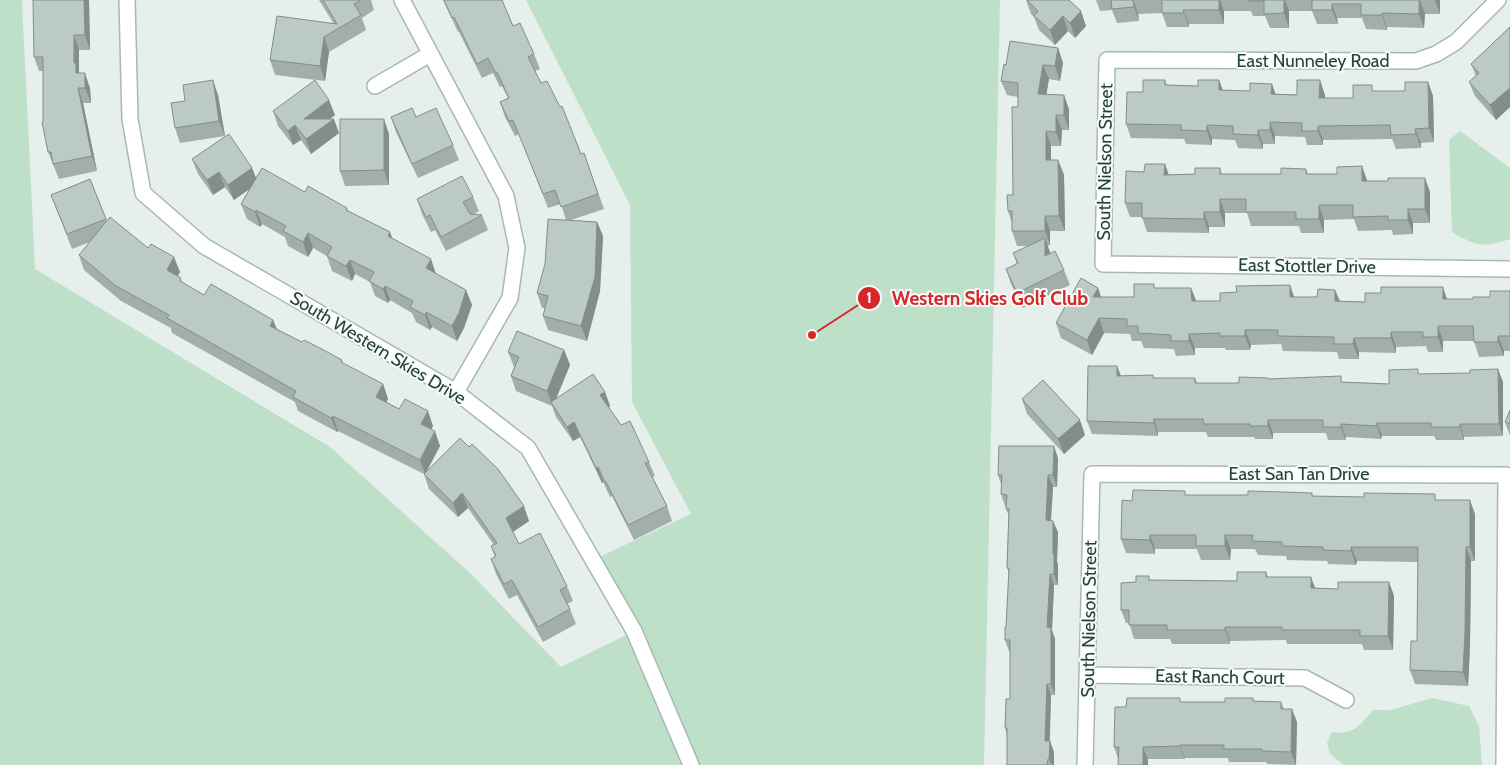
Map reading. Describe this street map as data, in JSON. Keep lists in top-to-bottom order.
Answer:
{
  "streets": {
    "street": [
      "East Nunneley Road",
      "South Nielson Street",
      "East Stottler Drive",
      "South Western Skies Drive",
      "East San Tan Drive",
      "East Ranch Court"
    ]
  },
  "crossings": [
    ["East Nunneley Road", "South Nielson Street"],
    ["South Nielson Street", "East Stottler Drive"],
    ["South Nielson Street", "East San Tan Drive"],
    ["South Nielson Street", "East Ranch Court"]
  ],
  "places": ["Western Skies Golf Club"]
}
